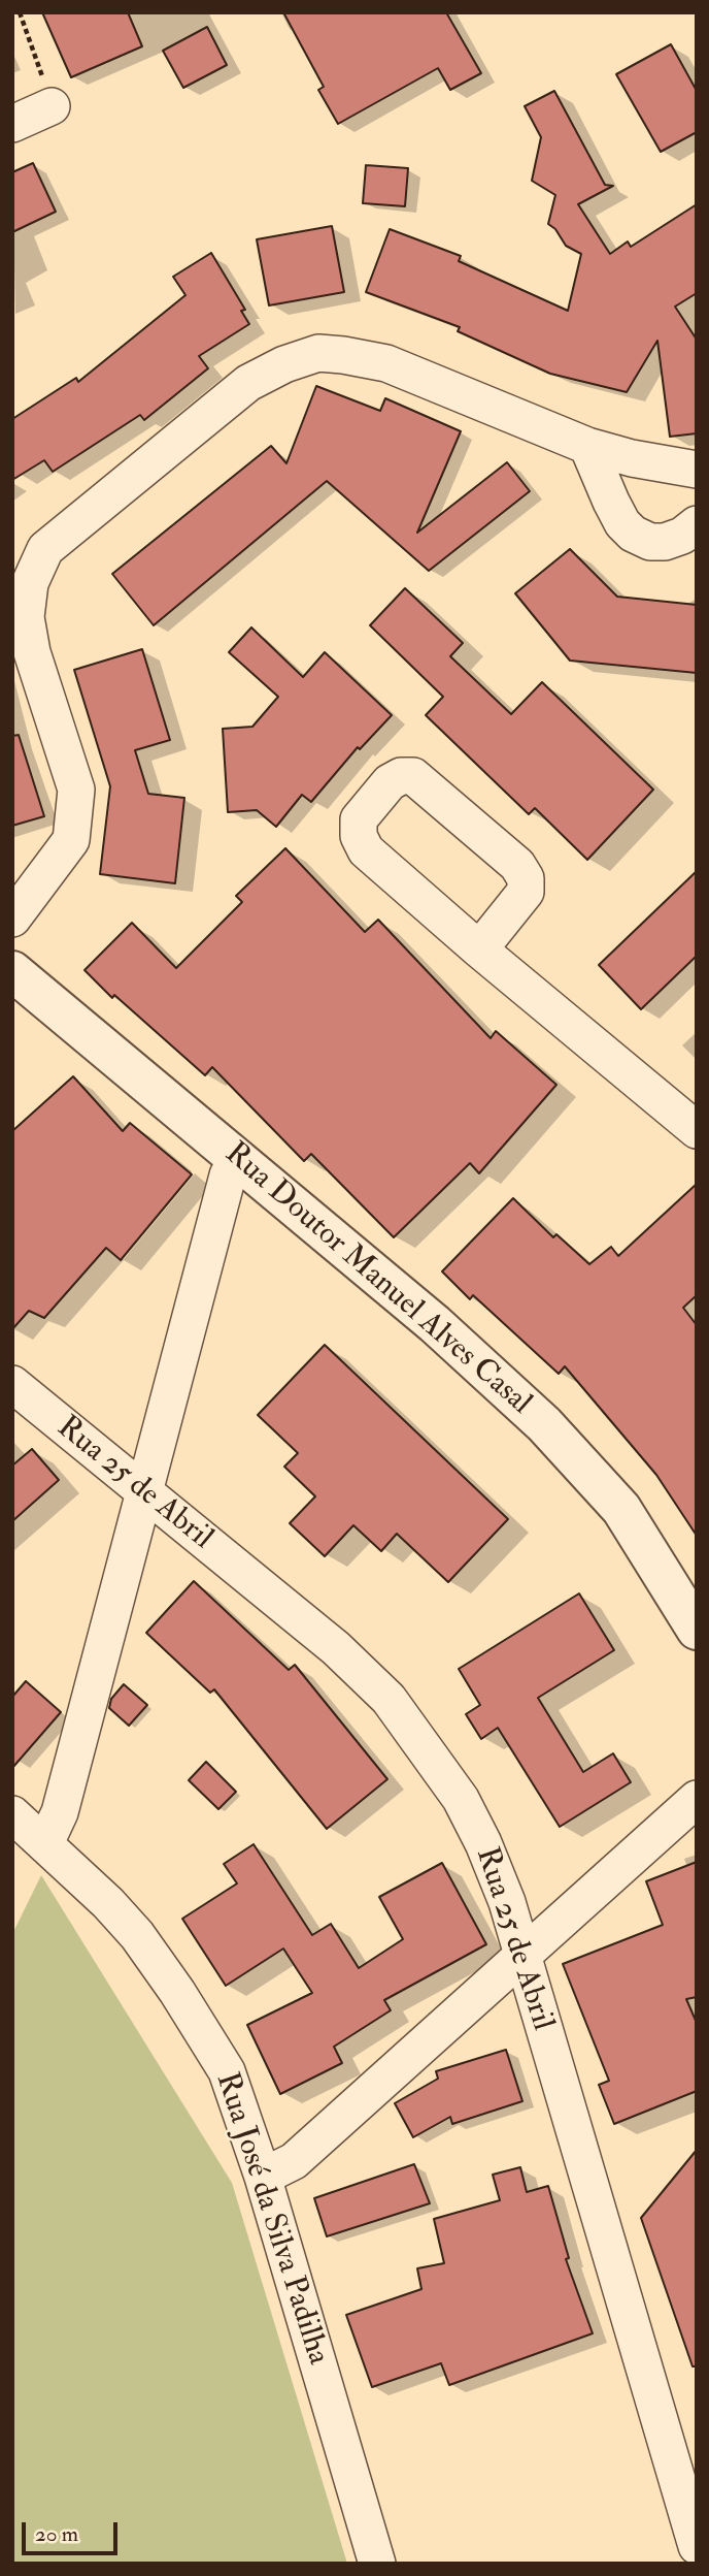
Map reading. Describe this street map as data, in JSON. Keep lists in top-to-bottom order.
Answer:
{
  "streets": {
    "street": ["Rua Doutor Manuel Alves Casal", "Rua 25 de Abril", "Rua José da Silva Padilha"]
  },
  "scale_bar": "20 m"
}
